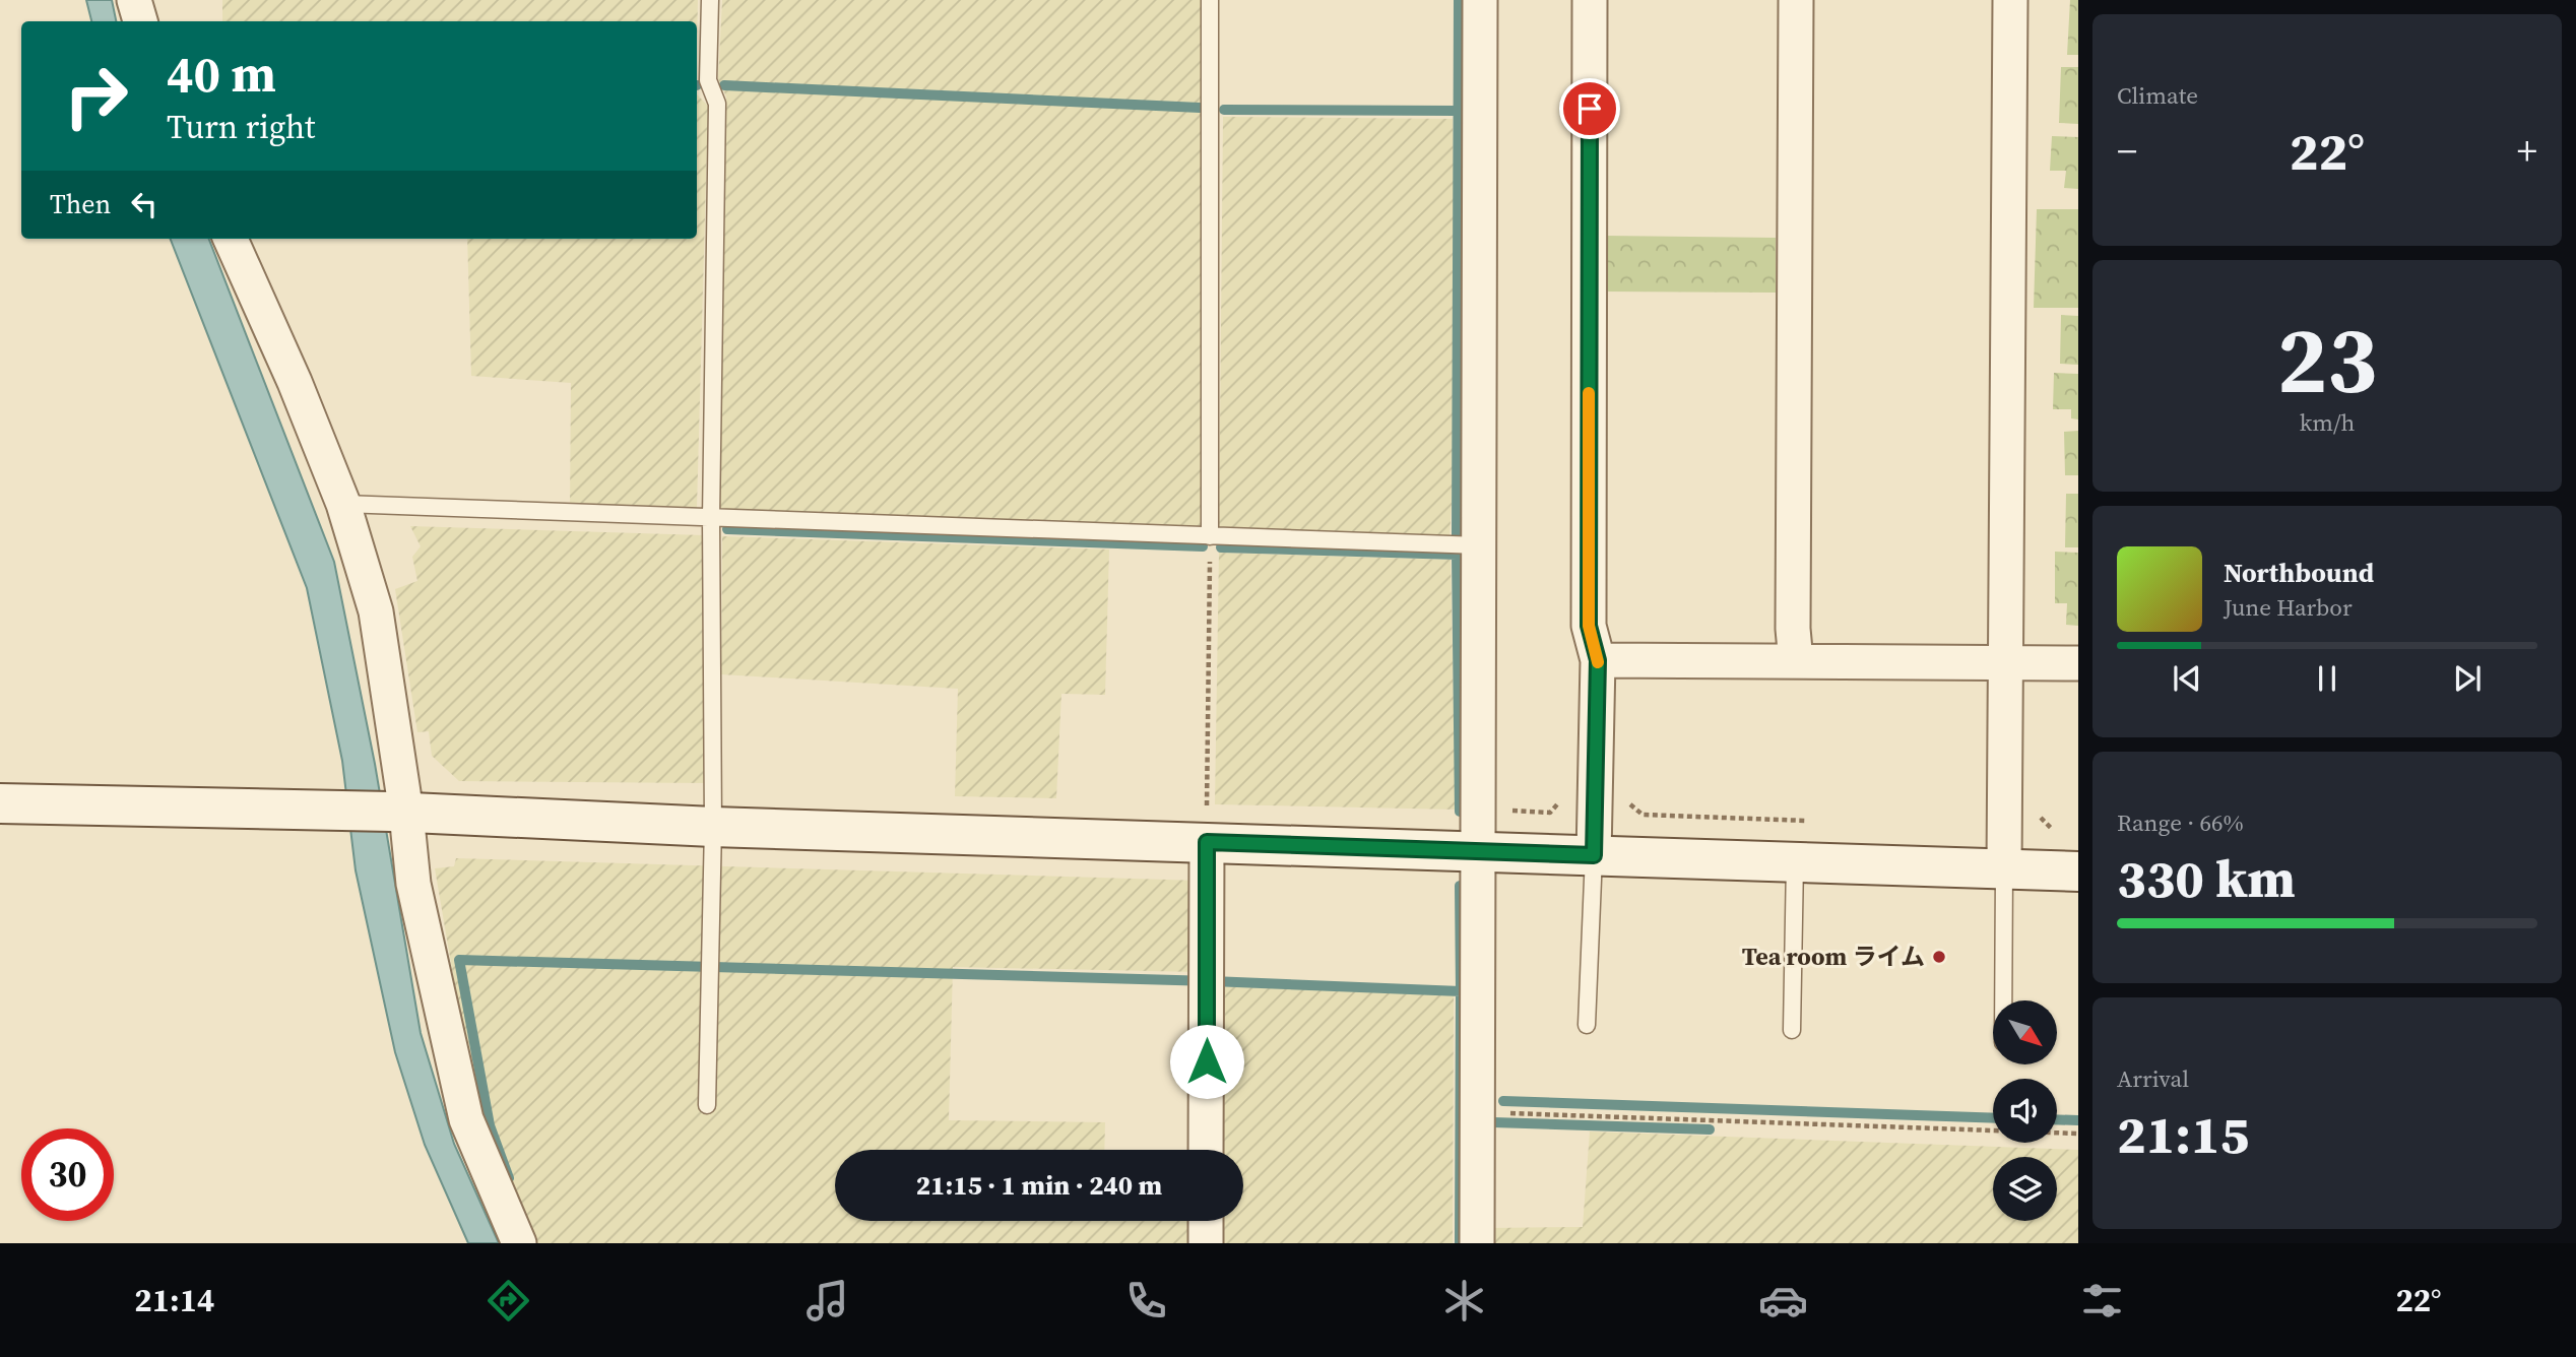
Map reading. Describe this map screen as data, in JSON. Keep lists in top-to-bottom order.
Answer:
{
  "places": ["Tea room ライム"],
  "north": "bottom right",
  "page": {
    "tile": [
      "Climate",
      ["23", "km/h"],
      ["Range · 66%", "330 km"],
      ["Arrival", "21:15"]
    ],
    "turn": ["40 m", "Turn right"],
    "heat": ["−", "22°", "+"],
    "then": "Then",
    "song": ["Northbound", "June Harbor"],
    "limit": "30",
    "trip": "21:15 · 1 min · 240 m",
    "tabs": ["21:14", "22°"]
  }
}
